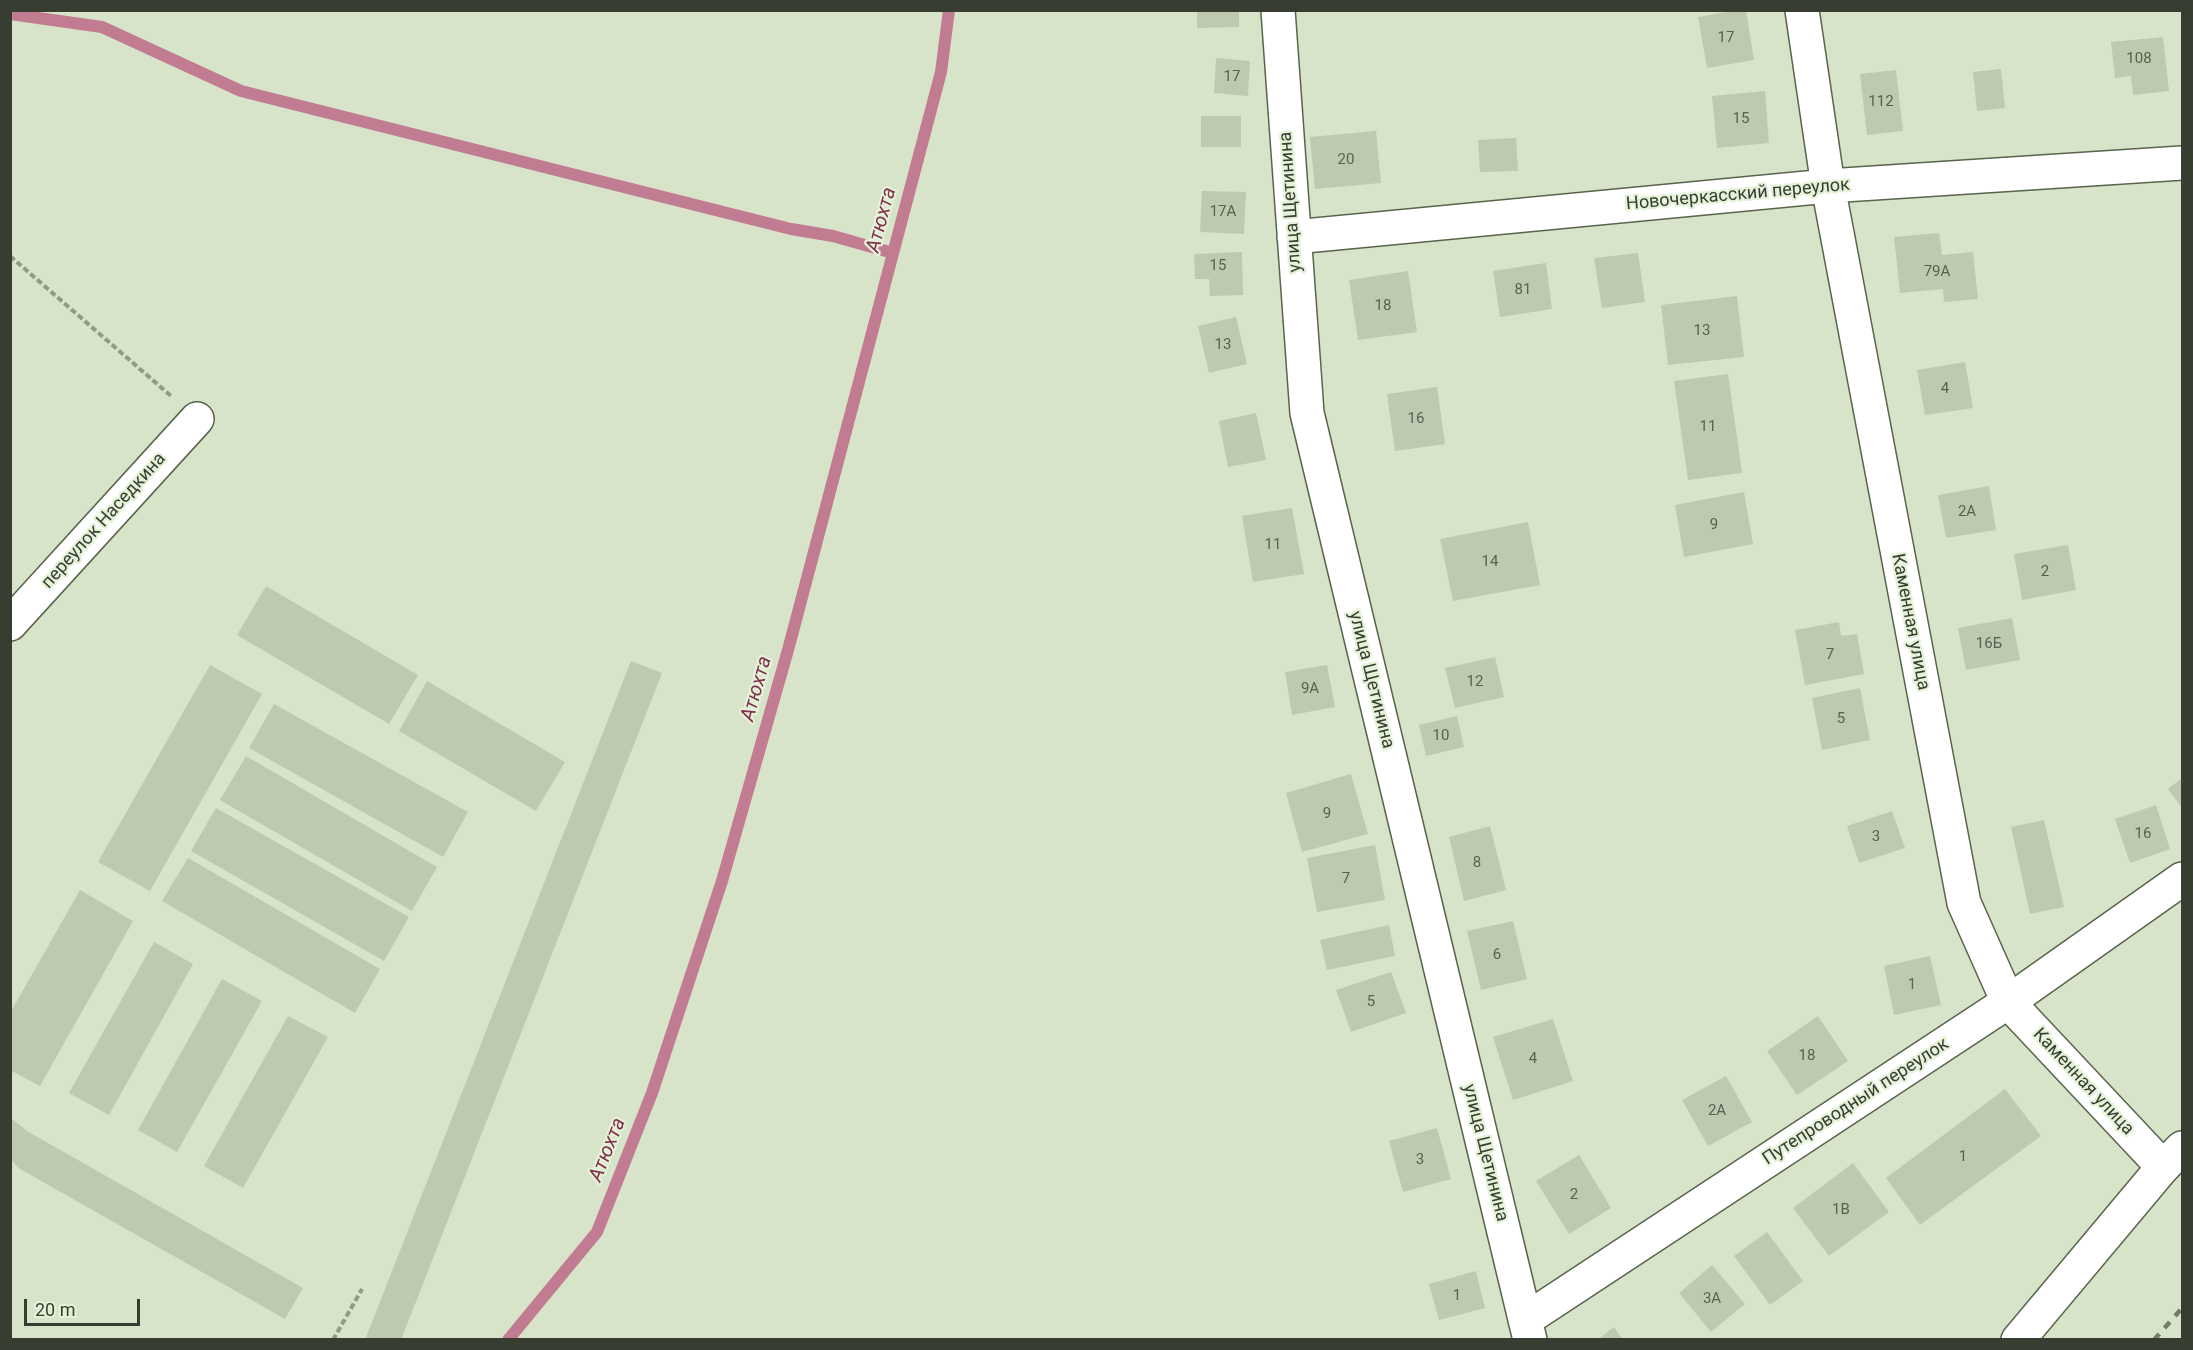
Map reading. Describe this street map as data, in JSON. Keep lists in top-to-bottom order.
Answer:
{
  "streets": {
    "street": [
      "Новочеркасский переулок",
      "улица Щетинина",
      "переулок Наседкина",
      "Каменная улица",
      "Путепроводный переулок"
    ]
  },
  "crossings": [
    ["Новочеркасский переулок", "улица Щетинина"],
    ["Новочеркасский переулок", "Каменная улица"],
    ["улица Щетинина", "Путепроводный переулок"],
    ["Каменная улица", "Путепроводный переулок"]
  ],
  "water": ["Атюхта"],
  "house_numbers": [
    "17",
    "108",
    "17",
    "112",
    "15",
    "20",
    "17А",
    "15",
    "79А",
    "81",
    "18",
    "13",
    "13",
    "4",
    "16",
    "11",
    "2А",
    "9",
    "11",
    "14",
    "2",
    "16Б",
    "7",
    "12",
    "9А",
    "5",
    "10",
    "9",
    "16",
    "3",
    "8",
    "7",
    "6",
    "1",
    "5",
    "18",
    "4",
    "2А",
    "1",
    "3",
    "2",
    "1В",
    "1",
    "3А"
  ],
  "scale_bar": "20 m"
}
